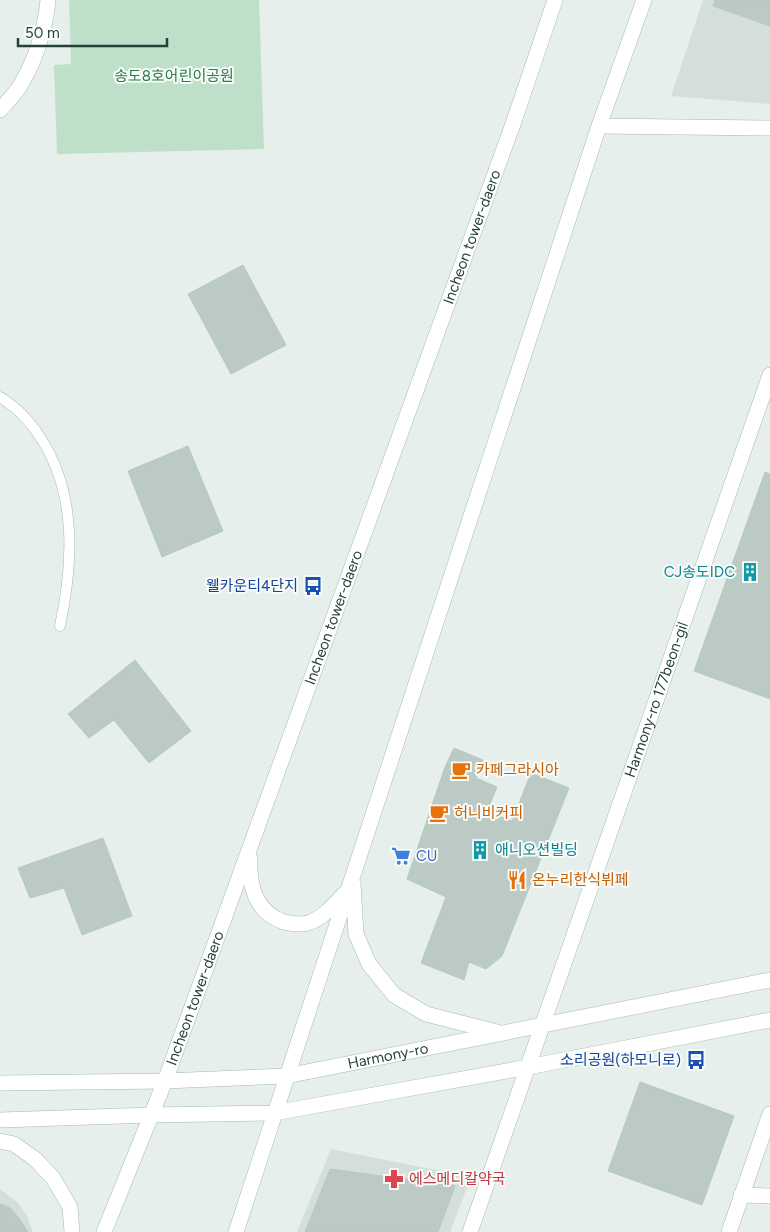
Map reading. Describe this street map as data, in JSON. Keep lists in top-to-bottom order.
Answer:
{
  "streets": {
    "main road": ["Incheon tower-daero", "Harmony-ro 177beon-gil", "Harmony-ro"]
  },
  "crossings": [
    ["Incheon tower-daero", "Harmony-ro"],
    ["Harmony-ro 177beon-gil", "Harmony-ro"]
  ],
  "parks": ["송도8호어린이공원"],
  "places": {
    "building": ["CJ송도IDC", "애니오션빌딩"],
    "bus stop": ["웰카운티4단지", "소리공원(하모니로)"],
    "cafe": ["카페그라시아", "허니비커피"],
    "supermarket": ["CU"],
    "restaurant": ["온누리한식뷔페"],
    "pharmacy": ["에스메디칼약국"]
  },
  "scale_bar": "50 m"
}
